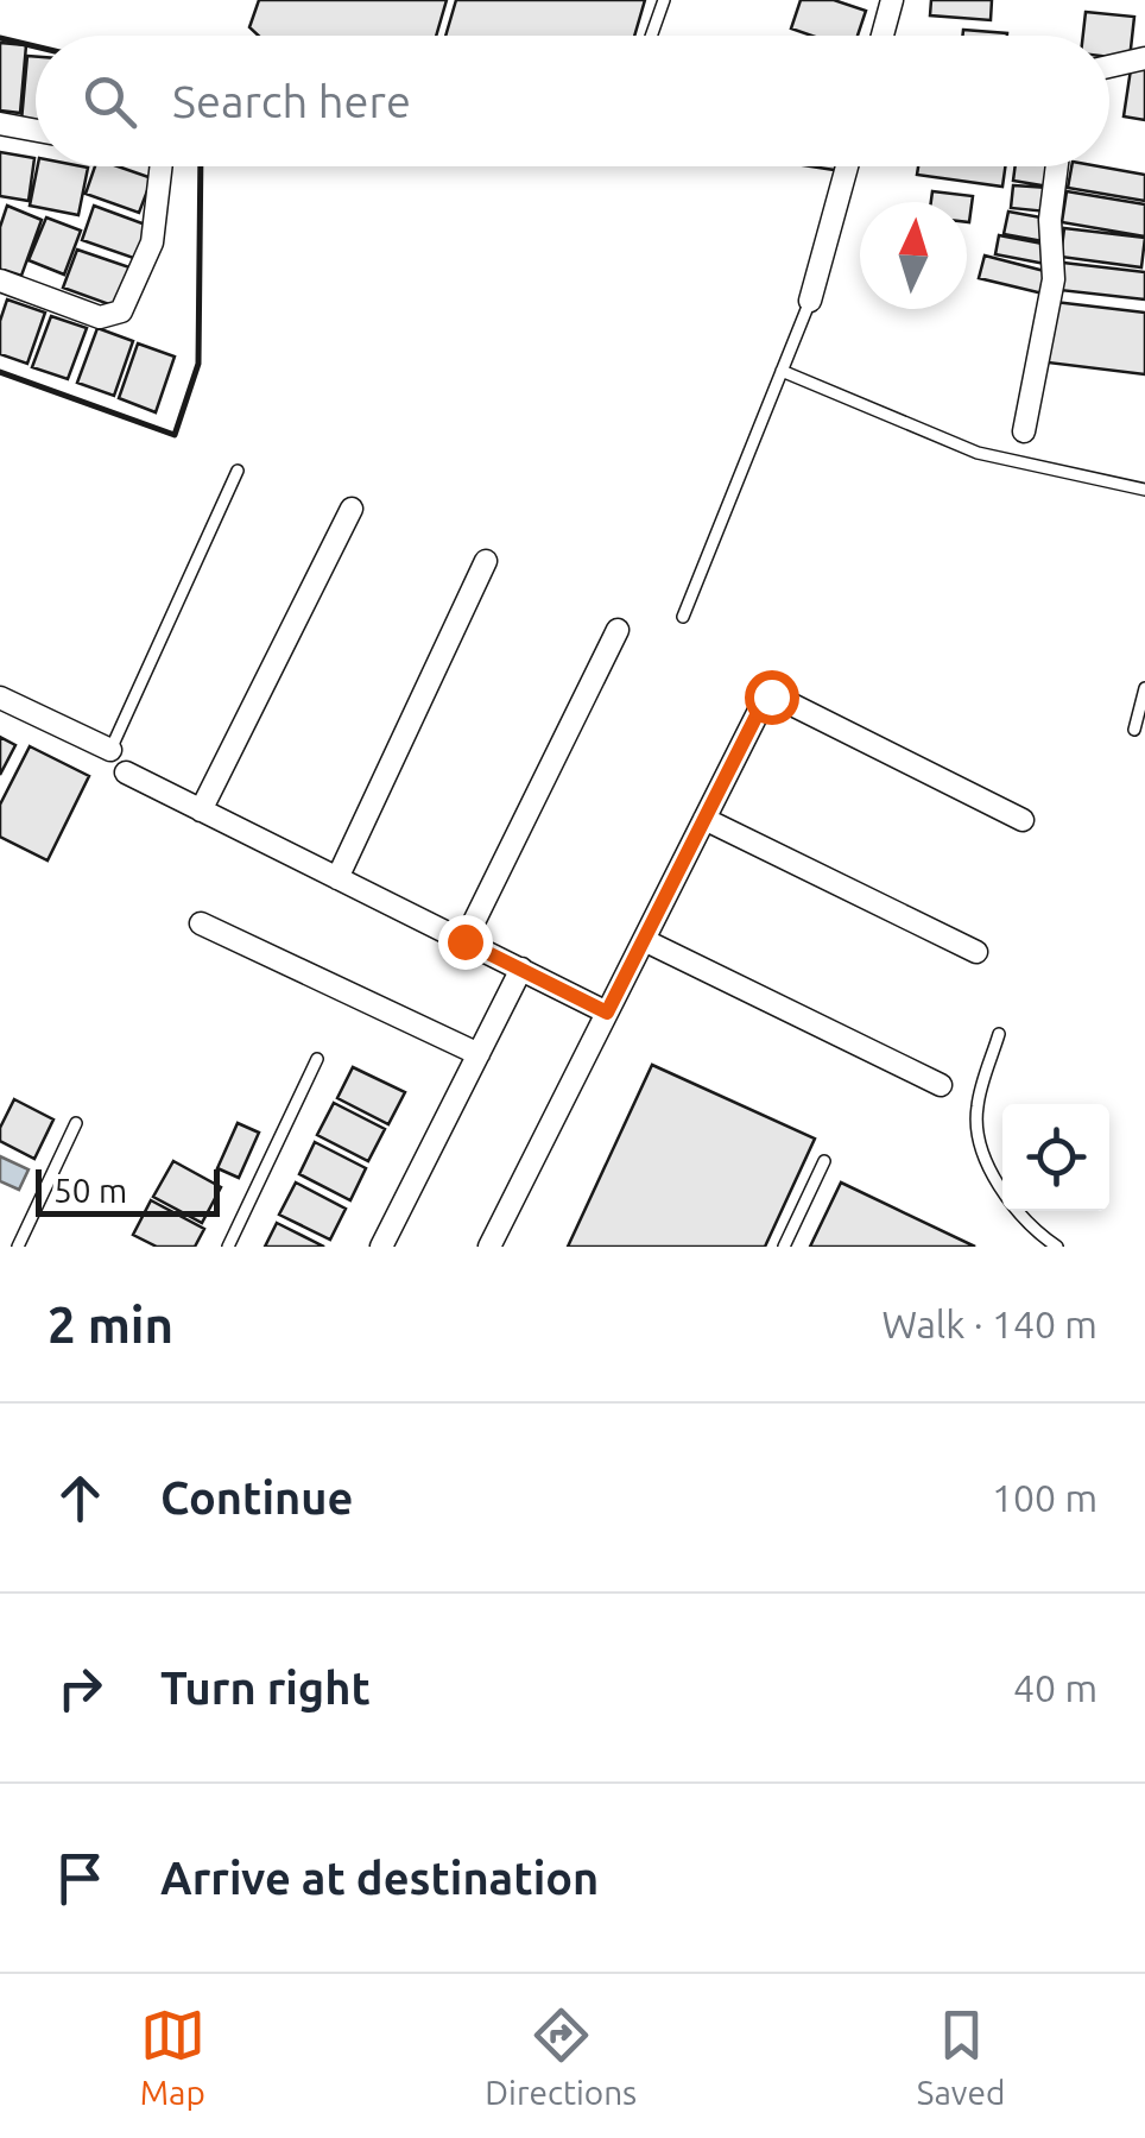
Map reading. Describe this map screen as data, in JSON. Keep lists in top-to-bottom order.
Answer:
{
  "scale_bar": "50 m",
  "north": "top",
  "page": {
    "search": "Search here",
    "scale": "50 m",
    "heading": ["2 min", "Walk · 140 m"],
    "list": [
      ["Continue", "100 m"],
      ["Turn right", "40 m"],
      "Arrive at destination"
    ],
    "nav": ["Map", "Directions", "Saved"]
  }
}
